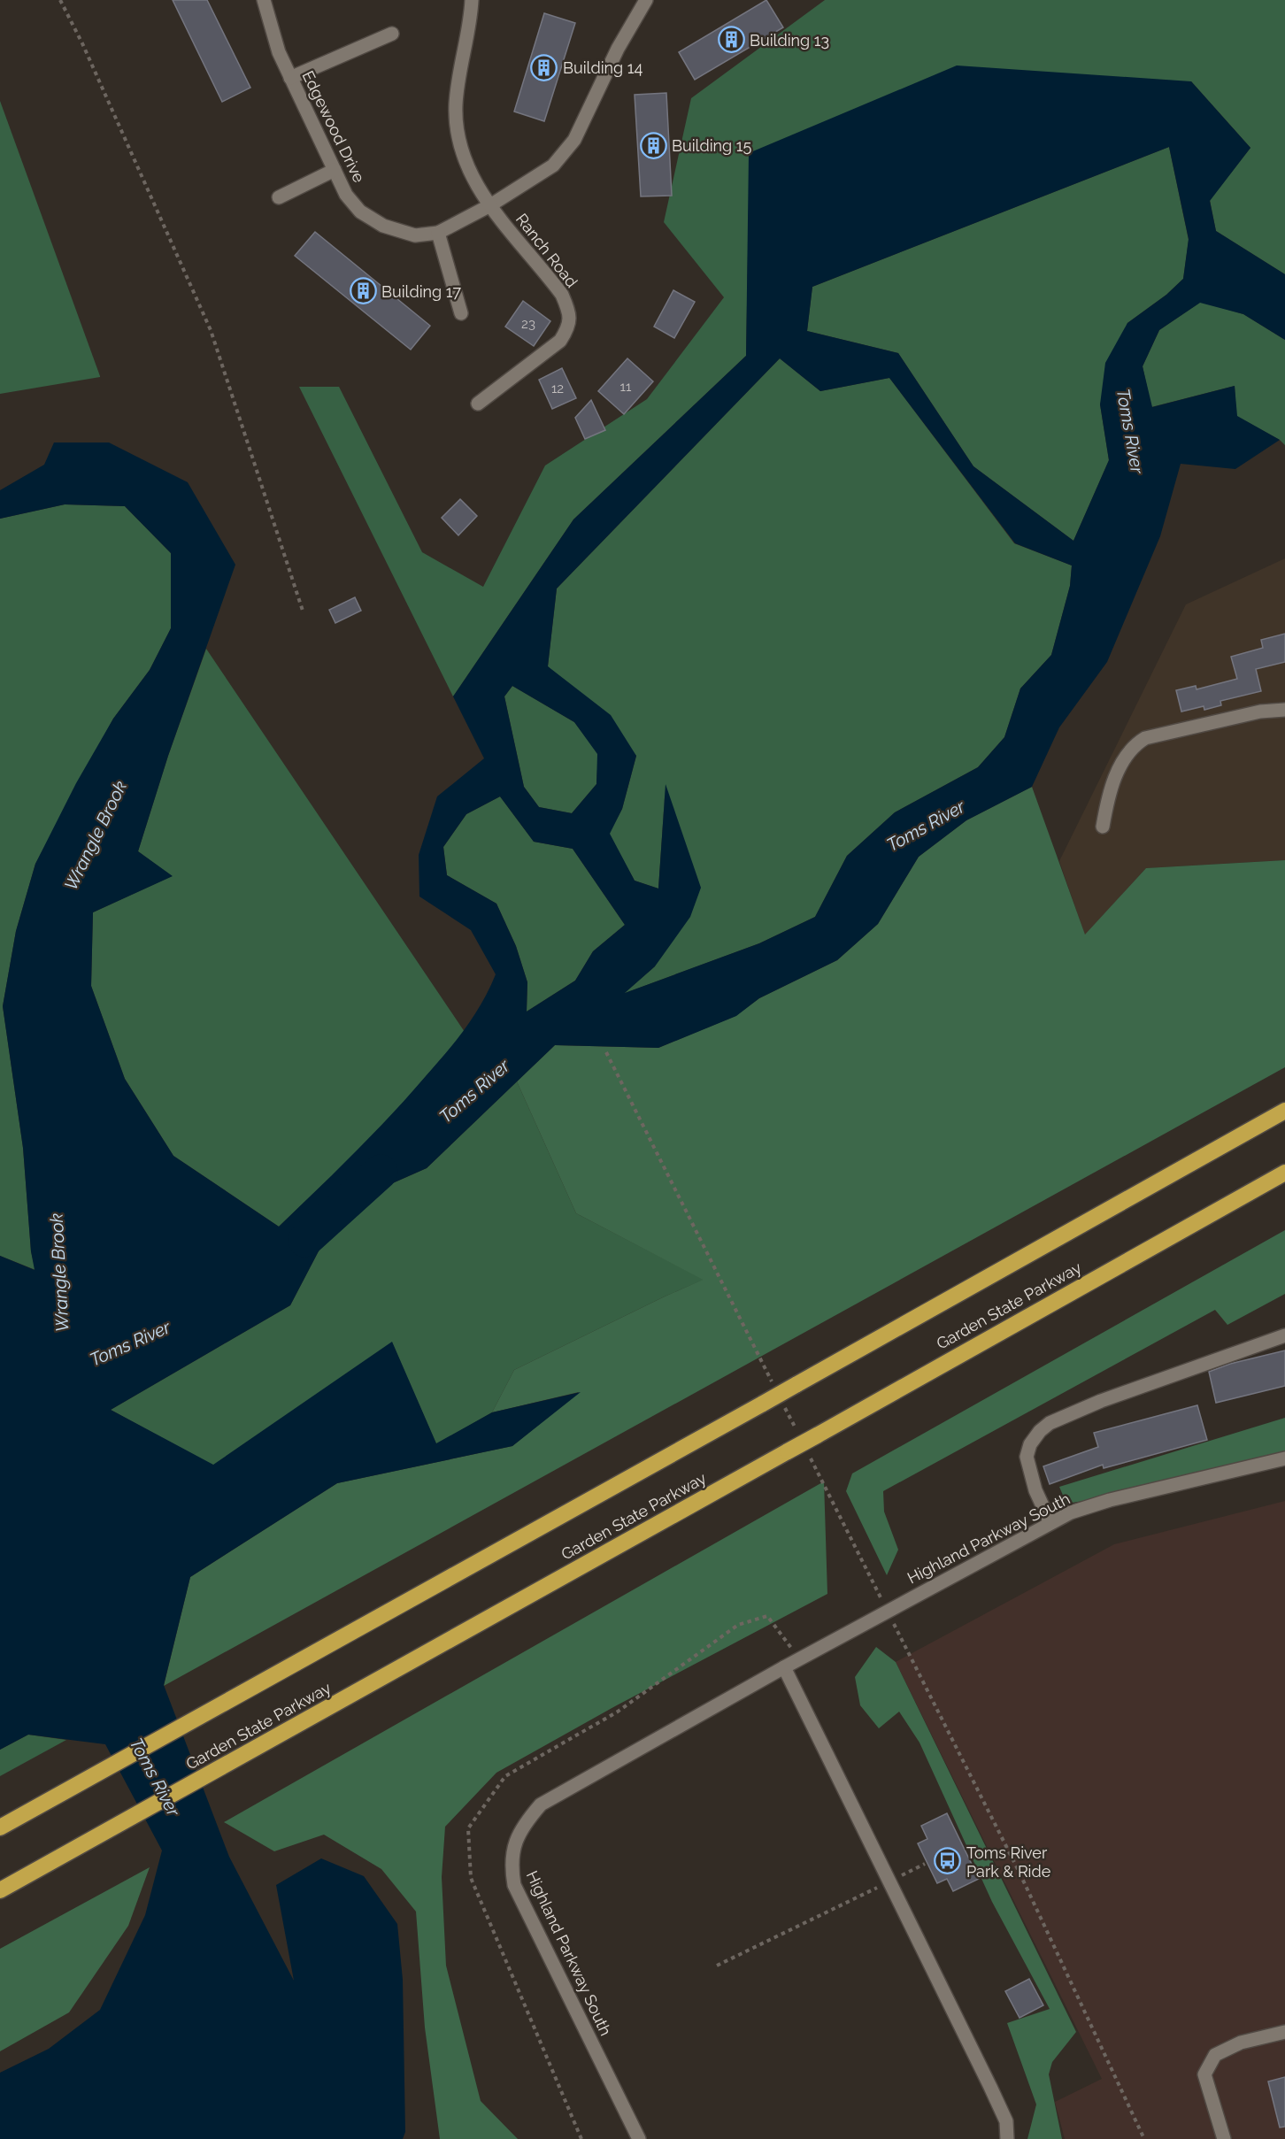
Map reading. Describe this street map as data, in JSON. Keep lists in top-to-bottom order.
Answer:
{
  "streets": {
    "highway": ["Garden State Parkway"],
    "street": ["Edgewood Drive", "Ranch Road", "Highland Parkway South"]
  },
  "crossings": [
    ["Edgewood Drive", "Ranch Road"]
  ],
  "water": ["Toms River", "Wrangle Brook"],
  "places": {
    "building": [
      "Building 13",
      "Building 14",
      "Building 15",
      "Building 17"
    ],
    "bus stop": ["Toms River Park & Ride"]
  },
  "house_numbers": ["23", "11", "12"]
}
